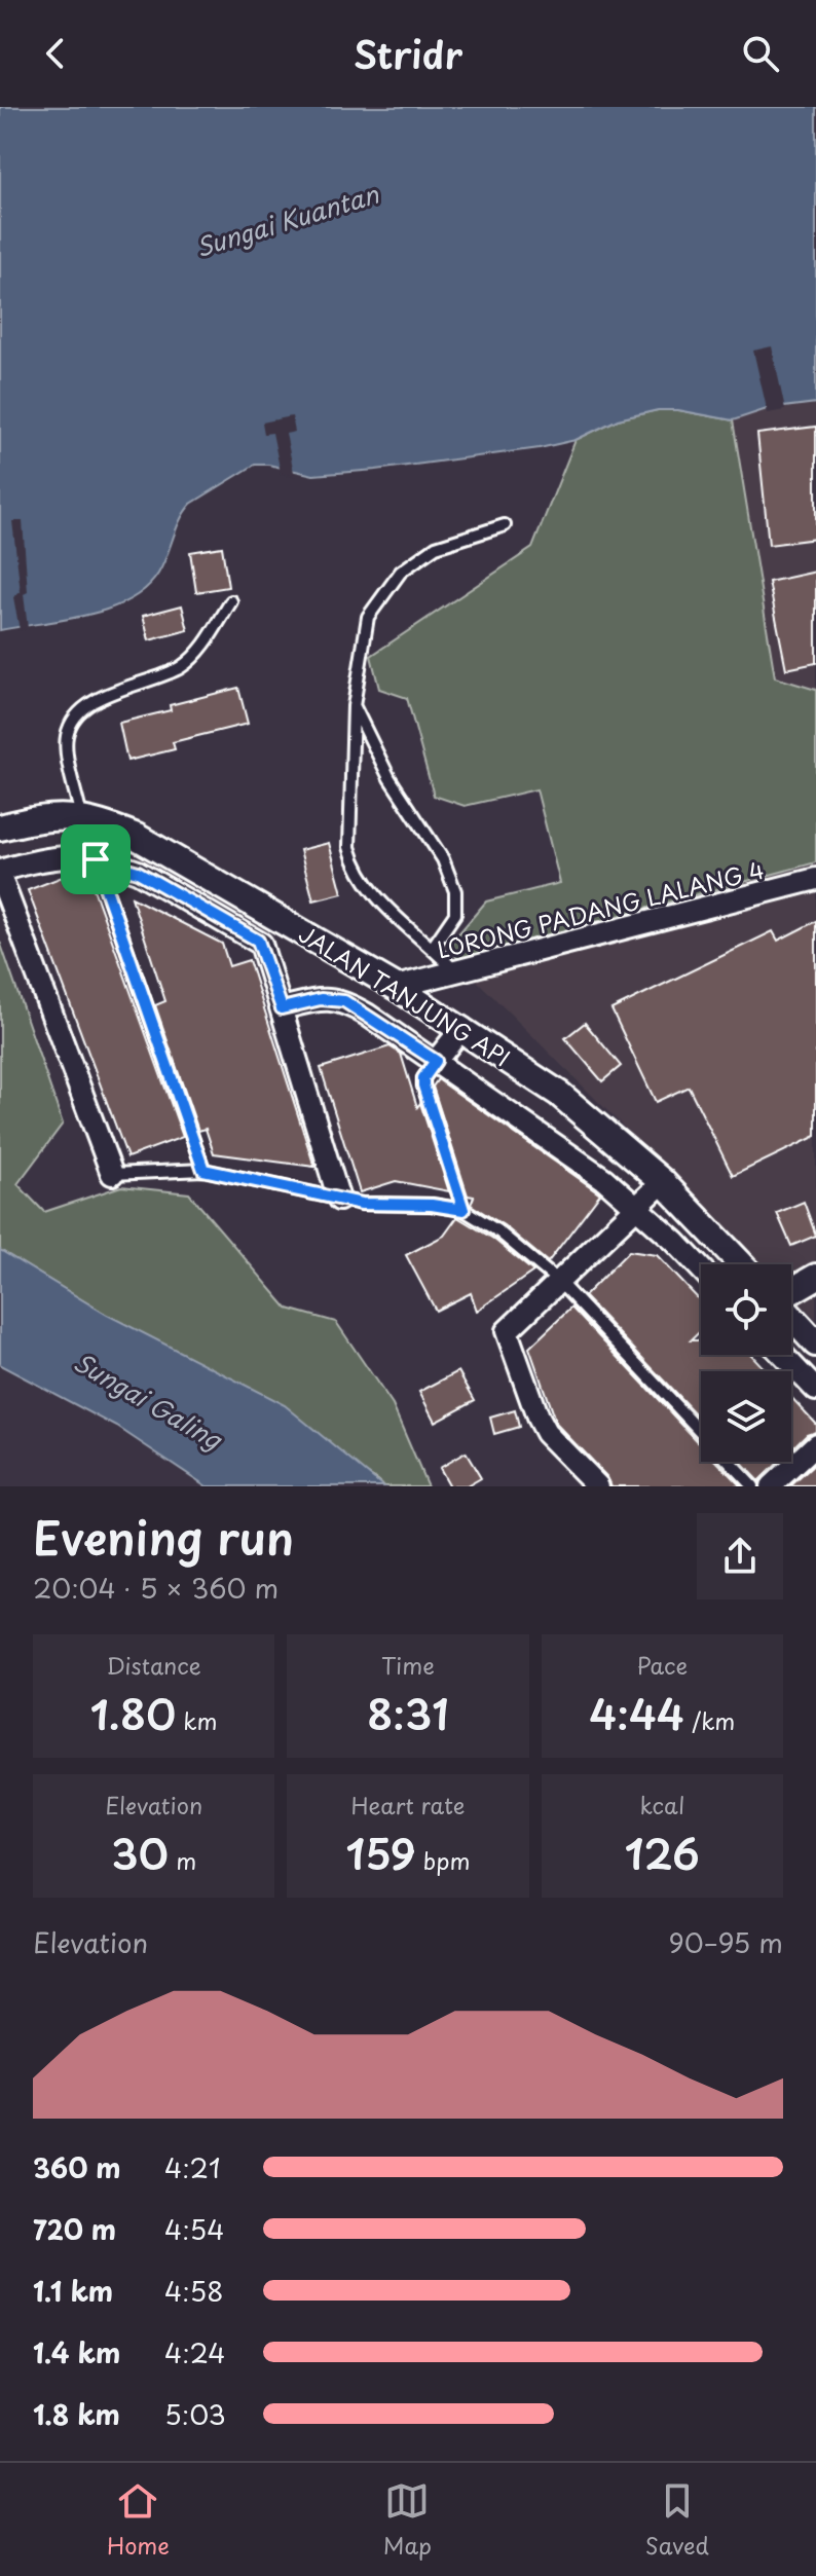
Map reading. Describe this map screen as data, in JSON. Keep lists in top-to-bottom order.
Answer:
{
  "streets": {
    "street": ["LORONG PADANG LALANG 4", "JALAN TANJUNG API"]
  },
  "crossings": [
    ["LORONG PADANG LALANG 4", "JALAN TANJUNG API"]
  ],
  "water": ["Sungai Kuantan", "Sungai Galing"],
  "page": {
    "header": "Stridr",
    "heading": ["Evening run", "20:04 · 5 × 360 m"],
    "stats": [
      ["Distance", "1.80 km"],
      ["Time", "8:31"],
      ["Pace", "4:44 /km"],
      ["Elevation", "30 m"],
      ["Heart rate", "159 bpm"],
      ["kcal", "126"]
    ],
    "chart": ["Elevation", "90–95 m"],
    "list": [
      {
        "name": "360 m",
        "note": "4:21"
      },
      {
        "name": "720 m",
        "note": "4:54"
      },
      {
        "name": "1.1 km",
        "note": "4:58"
      },
      {
        "name": "1.4 km",
        "note": "4:24"
      },
      {
        "name": "1.8 km",
        "note": "5:03"
      }
    ],
    "tabs": ["Home", "Map", "Saved"]
  }
}
